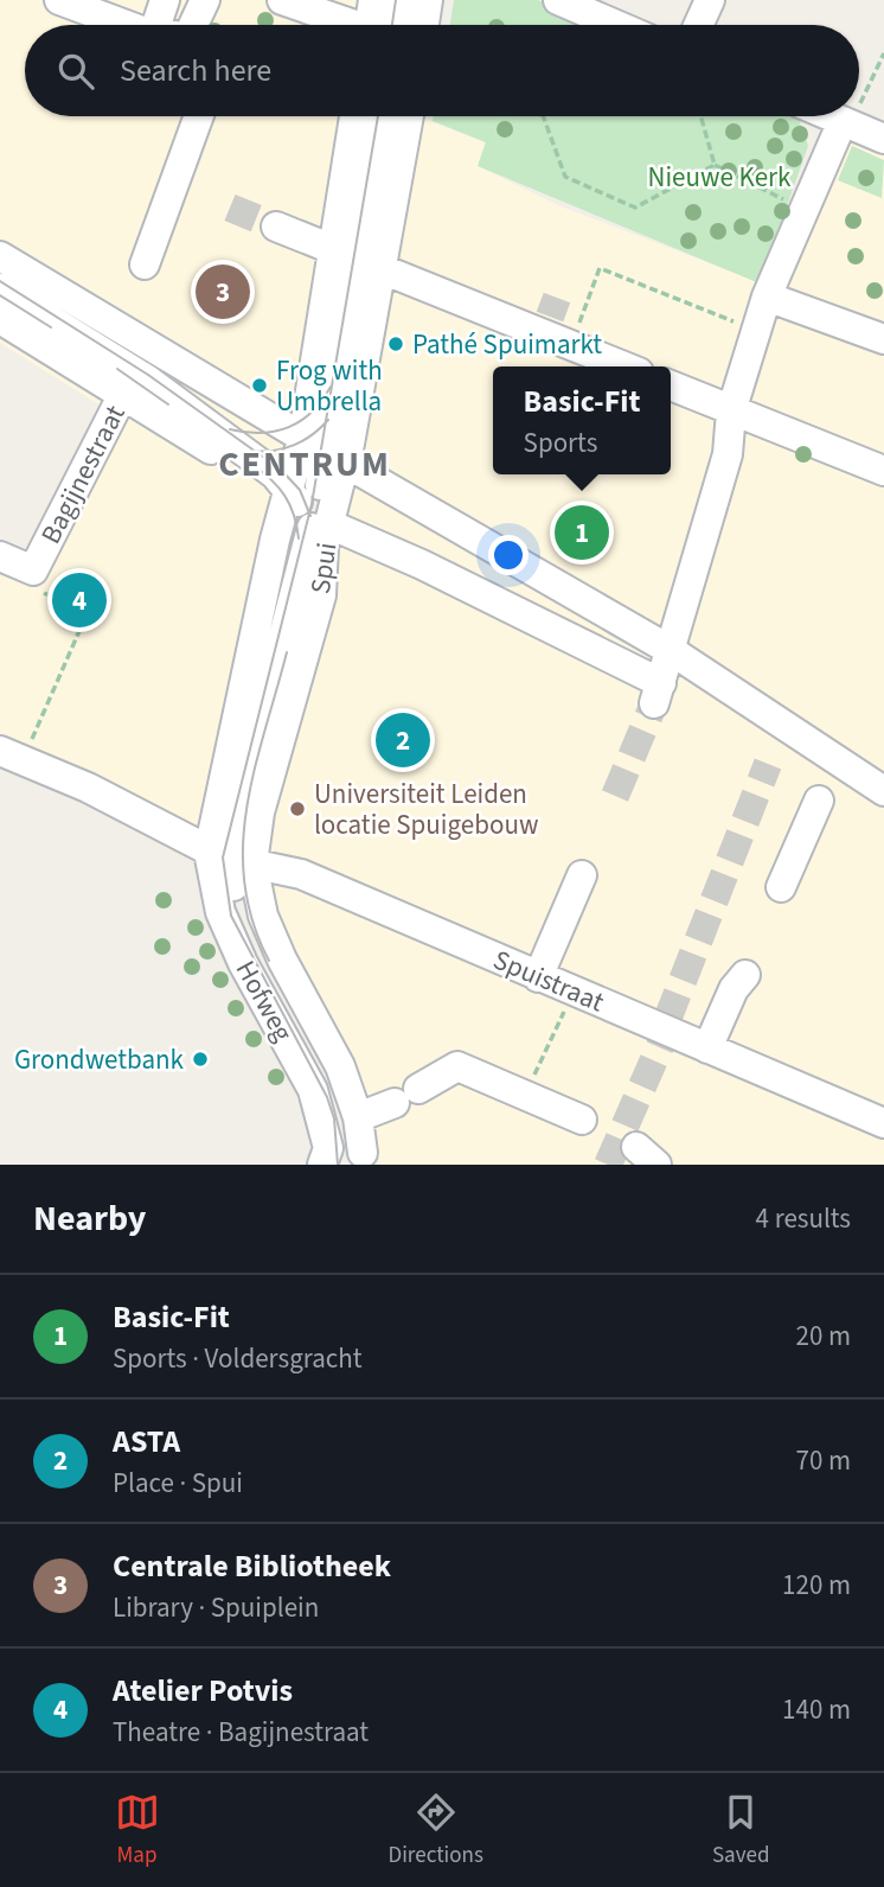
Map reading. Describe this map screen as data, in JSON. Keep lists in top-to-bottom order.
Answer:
{
  "streets": {
    "street": [
      "Bagijnestraat",
      "Spui",
      "Spuistraat",
      "Hofweg"
    ]
  },
  "crossings": [
    ["Bagijnestraat", "Spuistraat"],
    ["Spui", "Spuistraat"],
    ["Spui", "Hofweg"],
    ["Spuistraat", "Hofweg"]
  ],
  "districts": ["CENTRUM"],
  "parks": ["Nieuwe Kerk"],
  "places": [
    "Pathé Spuimarkt",
    "Frog with Umbrella",
    "Universiteit Leiden locatie Spuigebouw",
    "Grondwetbank"
  ],
  "page": {
    "search": "Search here",
    "pins": [
      "3",
      "1",
      "4",
      "2"
    ],
    "popup": ["Basic-Fit", "Sports"],
    "heading": ["Nearby", "4 results"],
    "list": [
      {
        "mark": "1",
        "name": "Basic-Fit",
        "note": "Sports · Voldersgracht",
        "value": "20 m"
      },
      {
        "mark": "2",
        "name": "ASTA",
        "note": "Place · Spui",
        "value": "70 m"
      },
      {
        "mark": "3",
        "name": "Centrale Bibliotheek",
        "note": "Library · Spuiplein",
        "value": "120 m"
      },
      {
        "mark": "4",
        "name": "Atelier Potvis",
        "note": "Theatre · Bagijnestraat",
        "value": "140 m"
      }
    ],
    "nav": ["Map", "Directions", "Saved"]
  }
}
